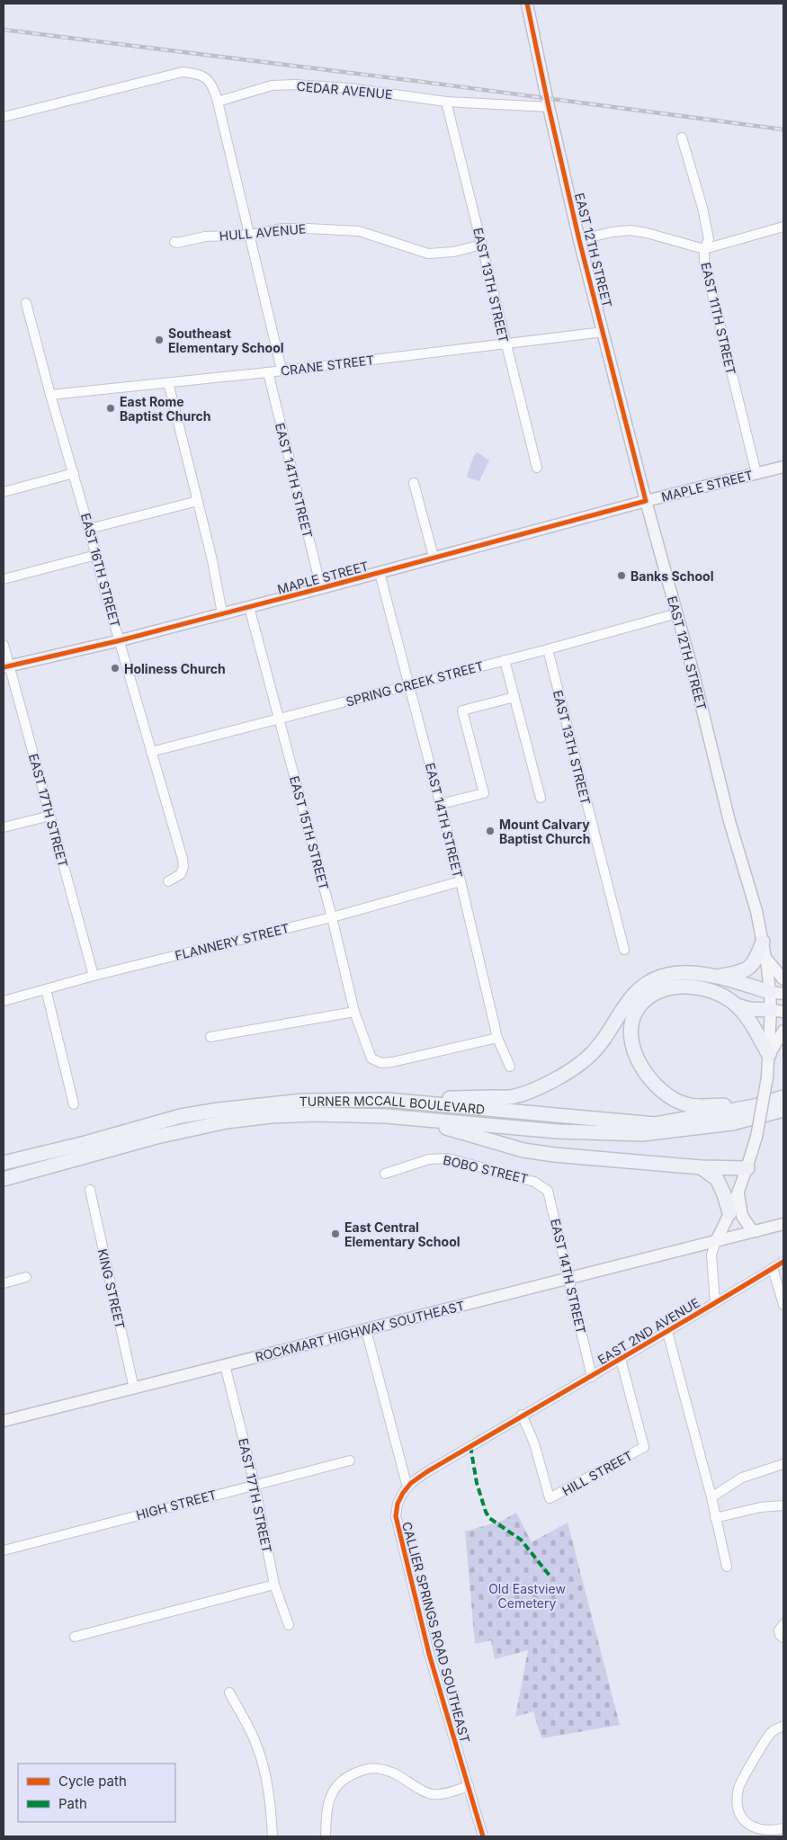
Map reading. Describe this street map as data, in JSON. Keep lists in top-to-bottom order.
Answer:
{
  "streets": {
    "highway": ["TURNER MCCALL BOULEVARD"],
    "main road": ["EAST 12TH STREET", "MAPLE STREET", "ROCKMART HIGHWAY SOUTHEAST"],
    "street": [
      "CEDAR AVENUE",
      "HULL AVENUE",
      "EAST 13TH STREET",
      "EAST 11TH STREET",
      "CRANE STREET",
      "EAST 14TH STREET",
      "EAST 16TH STREET",
      "SPRING CREEK STREET",
      "EAST 17TH STREET",
      "EAST 15TH STREET",
      "FLANNERY STREET",
      "BOBO STREET",
      "KING STREET",
      "EAST 2ND AVENUE",
      "HILL STREET",
      "HIGH STREET",
      "CALLIER SPRINGS ROAD SOUTHEAST"
    ]
  },
  "crossings": [
    ["CEDAR AVENUE", "EAST 12TH STREET"],
    ["CEDAR AVENUE", "EAST 13TH STREET"],
    ["HULL AVENUE", "EAST 13TH STREET"],
    ["EAST 12TH STREET", "CRANE STREET"],
    ["EAST 12TH STREET", "MAPLE STREET"],
    ["EAST 12TH STREET", "SPRING CREEK STREET"],
    ["EAST 12TH STREET", "ROCKMART HIGHWAY SOUTHEAST"],
    ["EAST 12TH STREET", "EAST 2ND AVENUE"],
    ["EAST 13TH STREET", "CRANE STREET"],
    ["EAST 13TH STREET", "SPRING CREEK STREET"],
    ["EAST 11TH STREET", "MAPLE STREET"],
    ["CRANE STREET", "EAST 14TH STREET"],
    ["CRANE STREET", "EAST 16TH STREET"],
    ["EAST 14TH STREET", "MAPLE STREET"],
    ["EAST 14TH STREET", "SPRING CREEK STREET"],
    ["EAST 14TH STREET", "EAST 15TH STREET"],
    ["EAST 14TH STREET", "FLANNERY STREET"],
    ["EAST 14TH STREET", "BOBO STREET"],
    ["EAST 14TH STREET", "ROCKMART HIGHWAY SOUTHEAST"],
    ["EAST 14TH STREET", "EAST 2ND AVENUE"],
    ["MAPLE STREET", "EAST 16TH STREET"],
    ["MAPLE STREET", "EAST 17TH STREET"],
    ["MAPLE STREET", "EAST 15TH STREET"],
    ["EAST 16TH STREET", "SPRING CREEK STREET"],
    ["SPRING CREEK STREET", "EAST 15TH STREET"],
    ["EAST 17TH STREET", "FLANNERY STREET"],
    ["EAST 17TH STREET", "ROCKMART HIGHWAY SOUTHEAST"],
    ["EAST 17TH STREET", "HIGH STREET"],
    ["EAST 15TH STREET", "FLANNERY STREET"],
    ["KING STREET", "ROCKMART HIGHWAY SOUTHEAST"],
    ["EAST 2ND AVENUE", "HILL STREET"],
    ["EAST 2ND AVENUE", "CALLIER SPRINGS ROAD SOUTHEAST"],
    ["HILL STREET", "CALLIER SPRINGS ROAD SOUTHEAST"]
  ],
  "parks": ["Old Eastview Cemetery"],
  "places": [
    "Southeast Elementary School",
    "East Rome Baptist Church",
    "Banks School",
    "Holiness Church",
    "Mount Calvary Baptist Church",
    "East Central Elementary School"
  ],
  "legend": ["Cycle path", "Path"]
}
